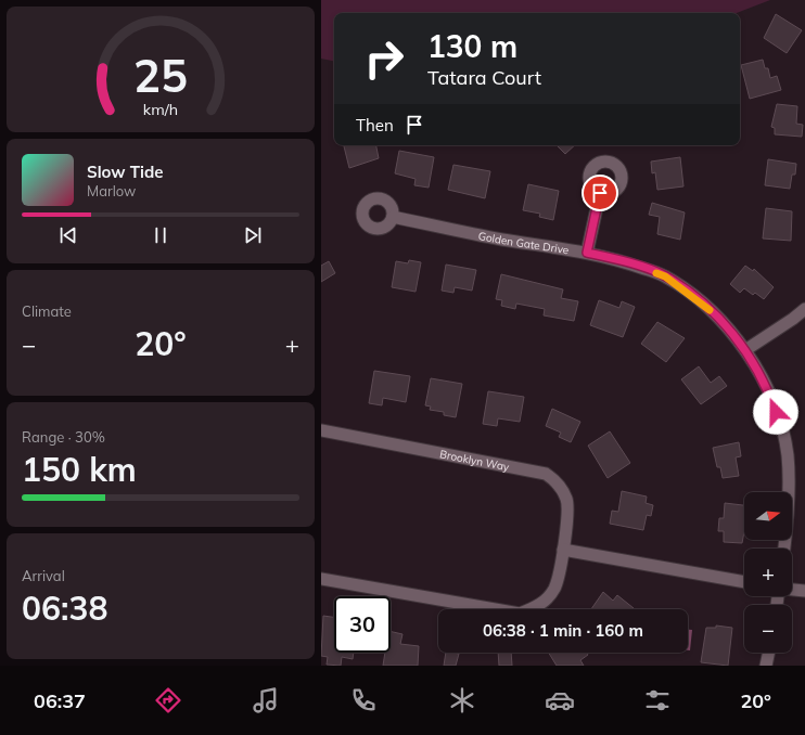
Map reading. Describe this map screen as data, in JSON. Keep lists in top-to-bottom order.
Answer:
{
  "streets": {
    "street": ["Golden Gate Drive", "Brooklyn Way"]
  },
  "north": "right",
  "page": {
    "turn": ["130 m", "Tatara Court"],
    "then": "Then",
    "song": ["Slow Tide", "Marlow"],
    "tile": [
      "Climate",
      ["Range · 30%", "150 km"],
      ["Arrival", "06:38"]
    ],
    "heat": ["−", "20°", "+"],
    "map_buttons": ["+", "−"],
    "limit": "30",
    "trip": "06:38 · 1 min · 160 m",
    "tabs": ["06:37", "20°"],
    "gauge": ["25", "km/h"]
  }
}
